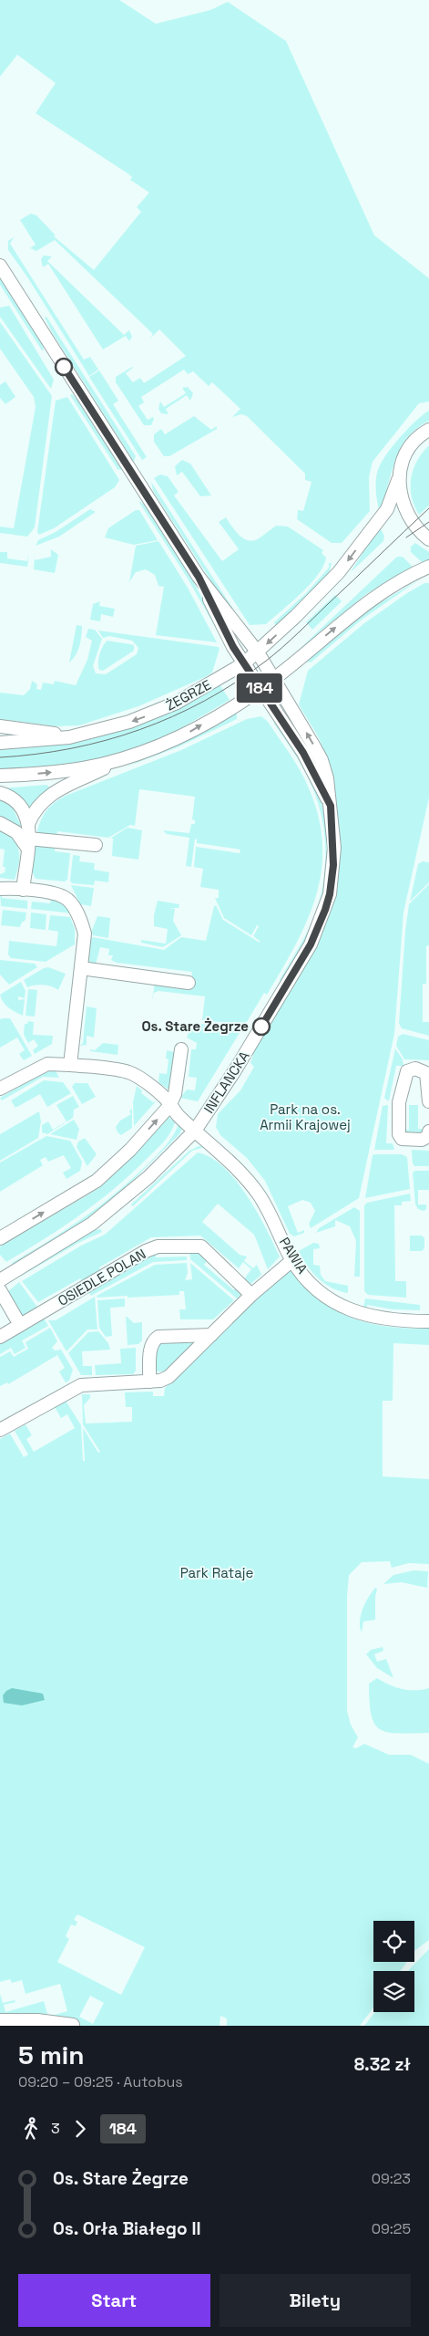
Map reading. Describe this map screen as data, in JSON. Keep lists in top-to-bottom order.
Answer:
{
  "streets": {
    "street": [
      "ŻEGRZE",
      "INFLANCKA",
      "PAWIA",
      "OSIEDLE POLAN"
    ]
  },
  "crossings": [
    ["ŻEGRZE", "INFLANCKA"],
    ["INFLANCKA", "PAWIA"]
  ],
  "parks": ["Park na os. Armii Krajowej", "Park Rataje"],
  "places": ["Os. Stare Żegrze"],
  "lines": ["bus line 184"],
  "page": {
    "on_map": "184",
    "heading": ["5 min", "09:20 – 09:25 · Autobus", "8.32 zł"],
    "legs": ["3", "184"],
    "list": [
      {
        "name": "Os. Stare Żegrze",
        "value": "09:23"
      },
      {
        "name": "Os. Orła Białego II",
        "value": "09:25"
      }
    ],
    "buttons": ["Start", "Bilety"]
  }
}
